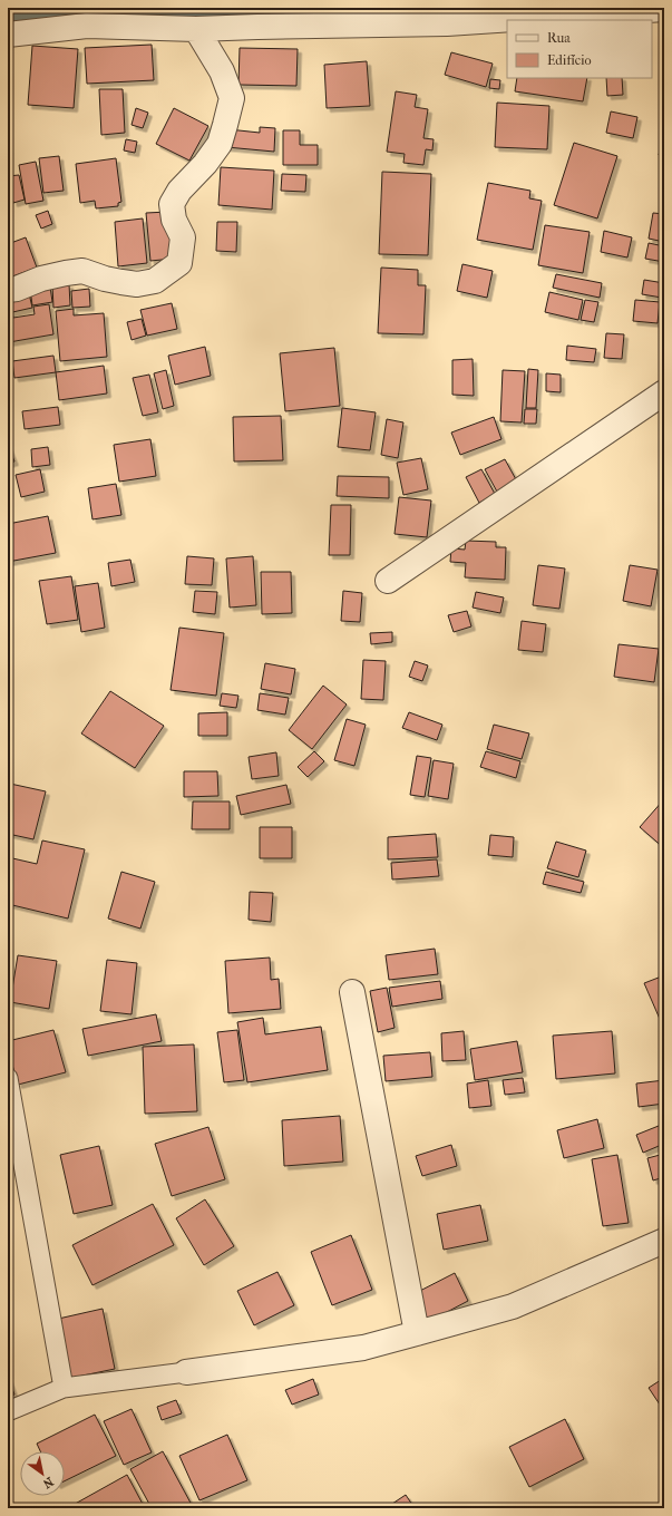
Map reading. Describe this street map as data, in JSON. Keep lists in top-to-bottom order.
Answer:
{
  "legend": ["Rua", "Edifício"],
  "north": "bottom right"
}
